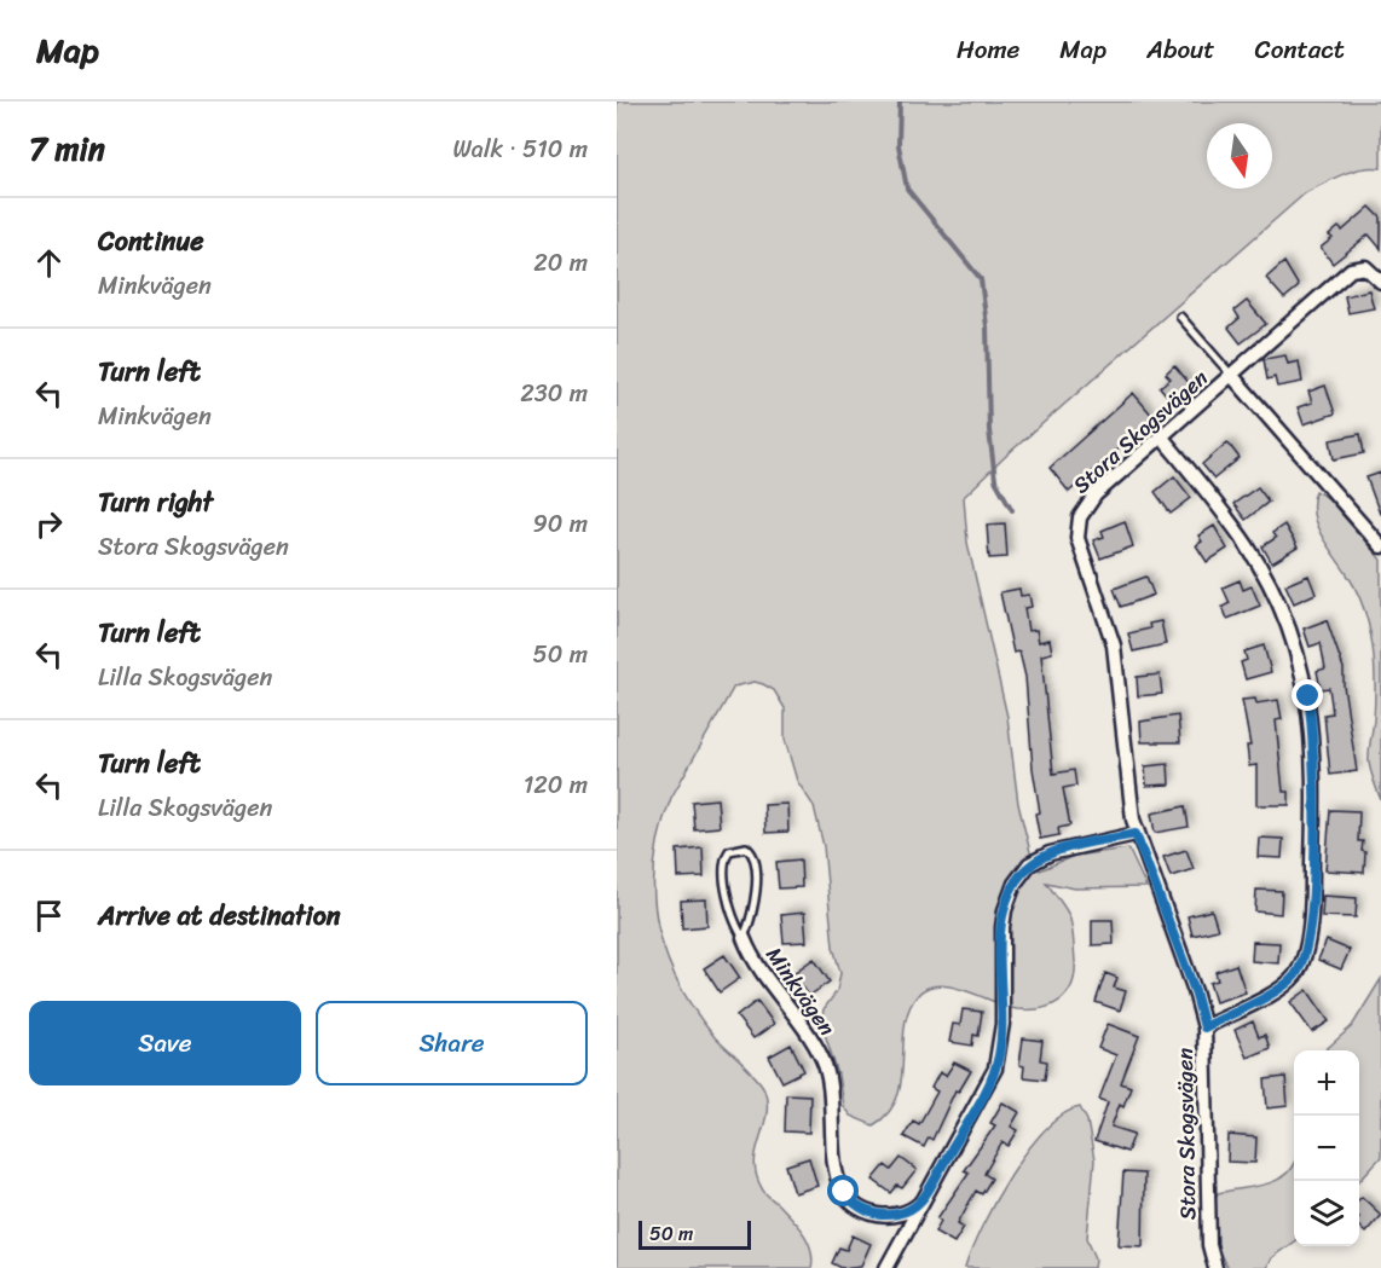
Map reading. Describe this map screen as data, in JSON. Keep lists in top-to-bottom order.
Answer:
{
  "streets": {
    "street": ["Stora Skogsvägen", "Minkvägen"]
  },
  "scale_bar": "50 m",
  "north": "bottom",
  "page": {
    "header": "Map",
    "nav": [
      "Home",
      "Map",
      "About",
      "Contact"
    ],
    "heading": ["7 min", "Walk · 510 m"],
    "list": [
      ["Continue", "Minkvägen", "20 m"],
      ["Turn left", "Minkvägen", "230 m"],
      ["Turn right", "Stora Skogsvägen", "90 m"],
      ["Turn left", "Lilla Skogsvägen", "50 m"],
      ["Turn left", "Lilla Skogsvägen", "120 m"],
      "Arrive at destination"
    ],
    "buttons": ["Save", "Share"],
    "map_buttons": ["+", "−"],
    "scale": "50 m"
  }
}
